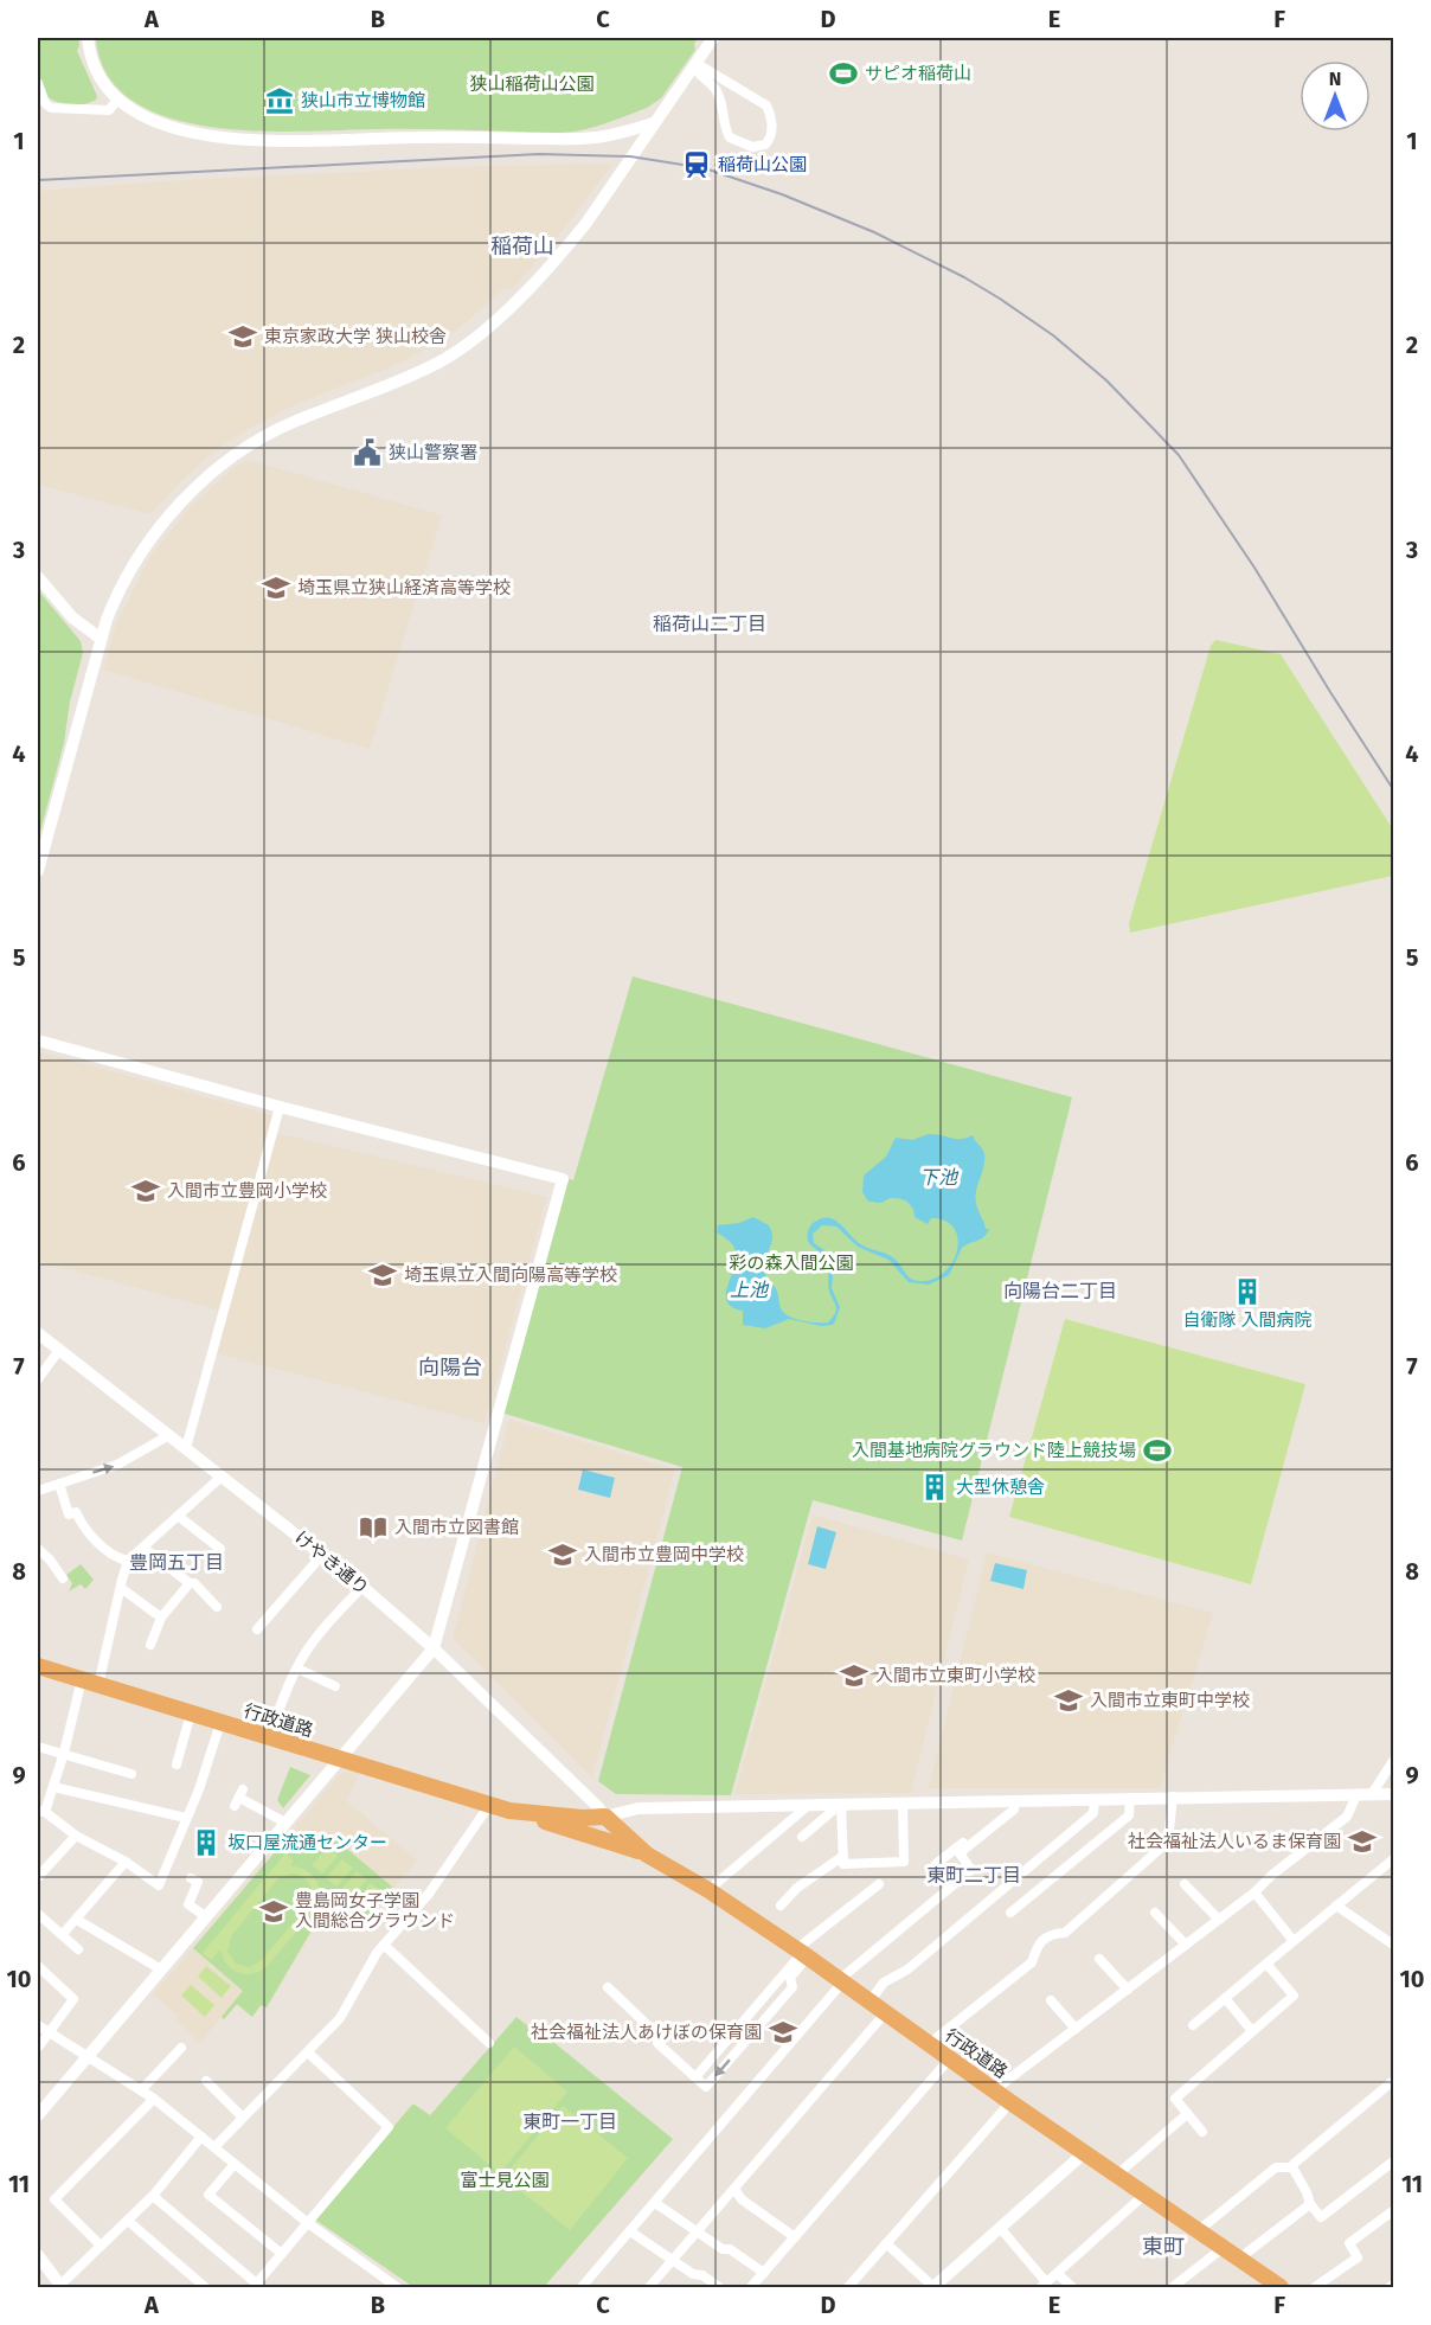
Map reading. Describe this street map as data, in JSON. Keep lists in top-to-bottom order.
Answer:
{
  "streets": {
    "highway": ["行政道路"],
    "street": ["けやき通り"]
  },
  "crossings": [
    ["けやき通り", "行政道路"]
  ],
  "districts": [
    "稲荷山",
    "稲荷山二丁目",
    "向陽台二丁目",
    "向陽台",
    "豊岡五丁目",
    "東町二丁目",
    "東町一丁目",
    "東町"
  ],
  "water": ["下池", "上池"],
  "parks": ["狭山稲荷山公園", "彩の森入間公園", "富士見公園"],
  "places": {
    "sports": ["サピオ稲荷山", "入間基地病院グラウンド陸上競技場"],
    "museum": ["狭山市立博物館"],
    "station": ["稲荷山公園"],
    "school or university": [
      "東京家政大学 狭山校舎",
      "埼玉県立狭山経済高等学校",
      "入間市立豊岡小学校",
      "埼玉県立入間向陽高等学校",
      "入間市立豊岡中学校",
      "入間市立東町小学校",
      "入間市立東町中学校",
      "社会福祉法人いるま保育園",
      "豊島岡女子学園 入間総合グラウンド",
      "社会福祉法人あけぼの保育園"
    ],
    "public building": ["狭山警察署"],
    "building": ["自衛隊 入間病院", "大型休憩舎", "坂口屋流通センター"],
    "library": ["入間市立図書館"]
  },
  "north": "top",
  "grid": {
    "columns": [
      "A",
      "B",
      "C",
      "D",
      "E",
      "F"
    ],
    "rows": [
      "1",
      "2",
      "3",
      "4",
      "5",
      "6",
      "7",
      "8",
      "9",
      "10",
      "11"
    ]
  }
}
